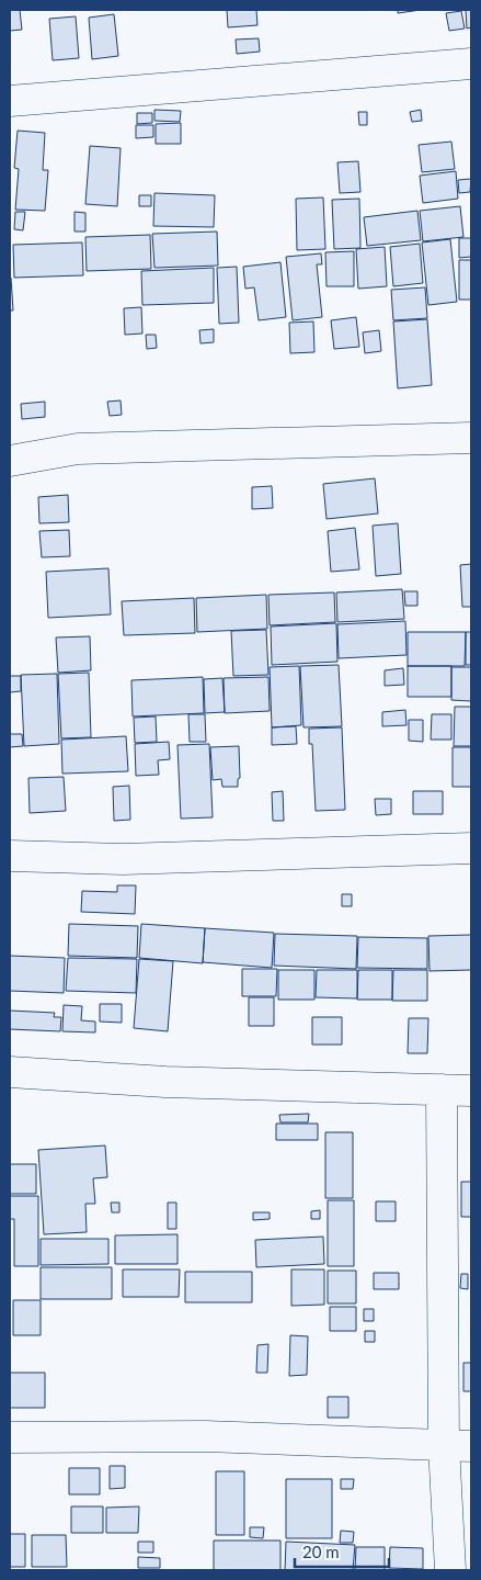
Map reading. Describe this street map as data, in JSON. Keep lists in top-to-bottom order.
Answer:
{
  "scale_bar": "20 m"
}
